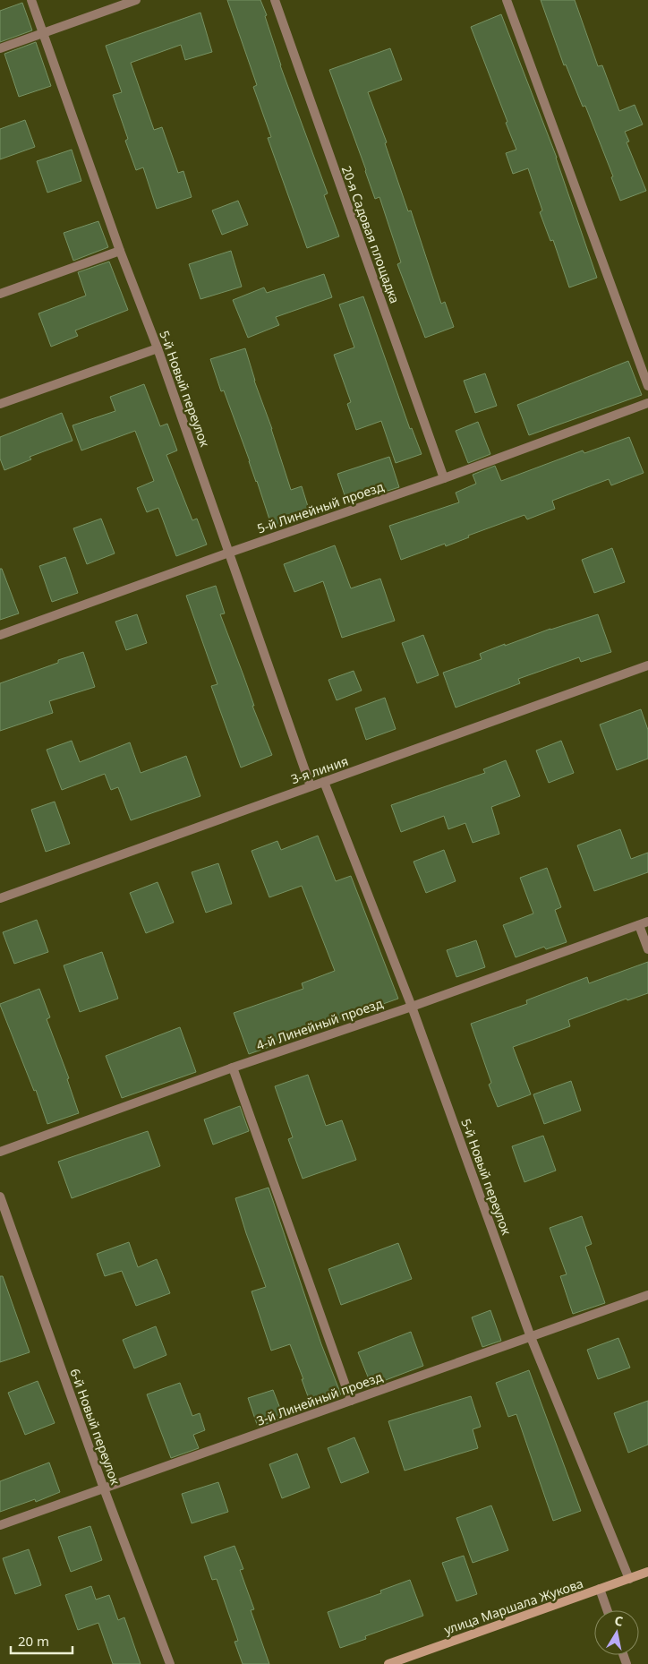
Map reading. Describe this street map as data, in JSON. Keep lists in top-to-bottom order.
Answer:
{
  "streets": {
    "main road": ["улица Маршала Жукова"],
    "street": [
      "20-я Садовая площадка",
      "5-й Новый переулок",
      "5-й Линейный проезд",
      "3-я линия",
      "4-й Линейный проезд",
      "3-й Линейный проезд",
      "6-й Новый переулок"
    ]
  },
  "crossings": [
    ["20-я Садовая площадка", "5-й Линейный проезд"],
    ["5-й Новый переулок", "5-й Линейный проезд"],
    ["5-й Новый переулок", "3-я линия"],
    ["5-й Новый переулок", "4-й Линейный проезд"],
    ["5-й Новый переулок", "3-й Линейный проезд"],
    ["5-й Новый переулок", "улица Маршала Жукова"],
    ["3-й Линейный проезд", "6-й Новый переулок"]
  ],
  "scale_bar": "20 m",
  "north": "top"
}
